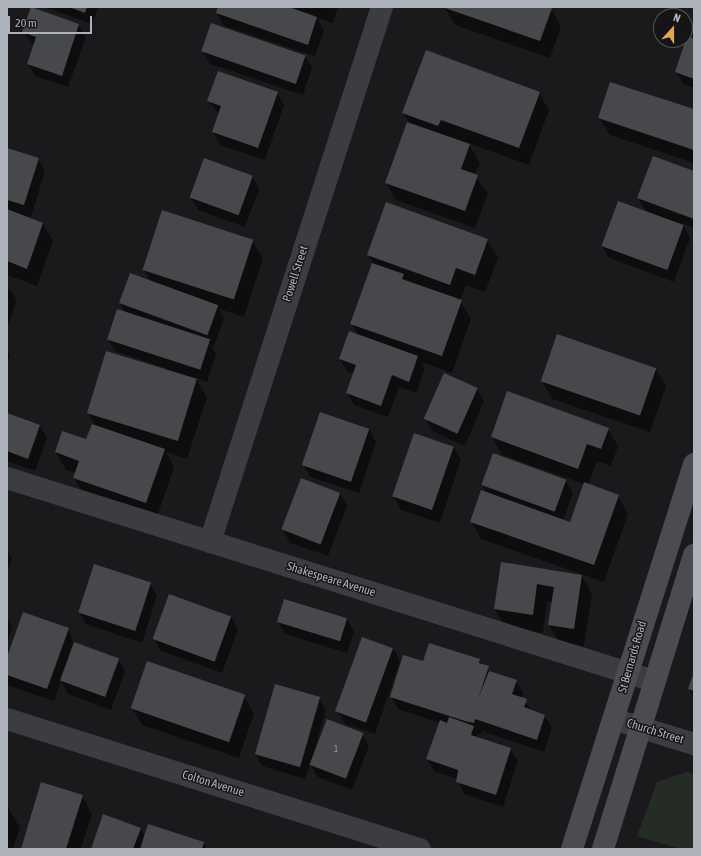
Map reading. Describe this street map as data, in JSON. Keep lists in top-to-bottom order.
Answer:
{
  "streets": {
    "main road": ["St Bernards Road"],
    "street": [
      "Powell Street",
      "Shakespeare Avenue",
      "Church Street",
      "Colton Avenue"
    ]
  },
  "crossings": [
    ["Powell Street", "Shakespeare Avenue"],
    ["Shakespeare Avenue", "St Bernards Road"],
    ["St Bernards Road", "Church Street"]
  ],
  "house_numbers": ["1"],
  "scale_bar": "20 m",
  "north": "top"
}
